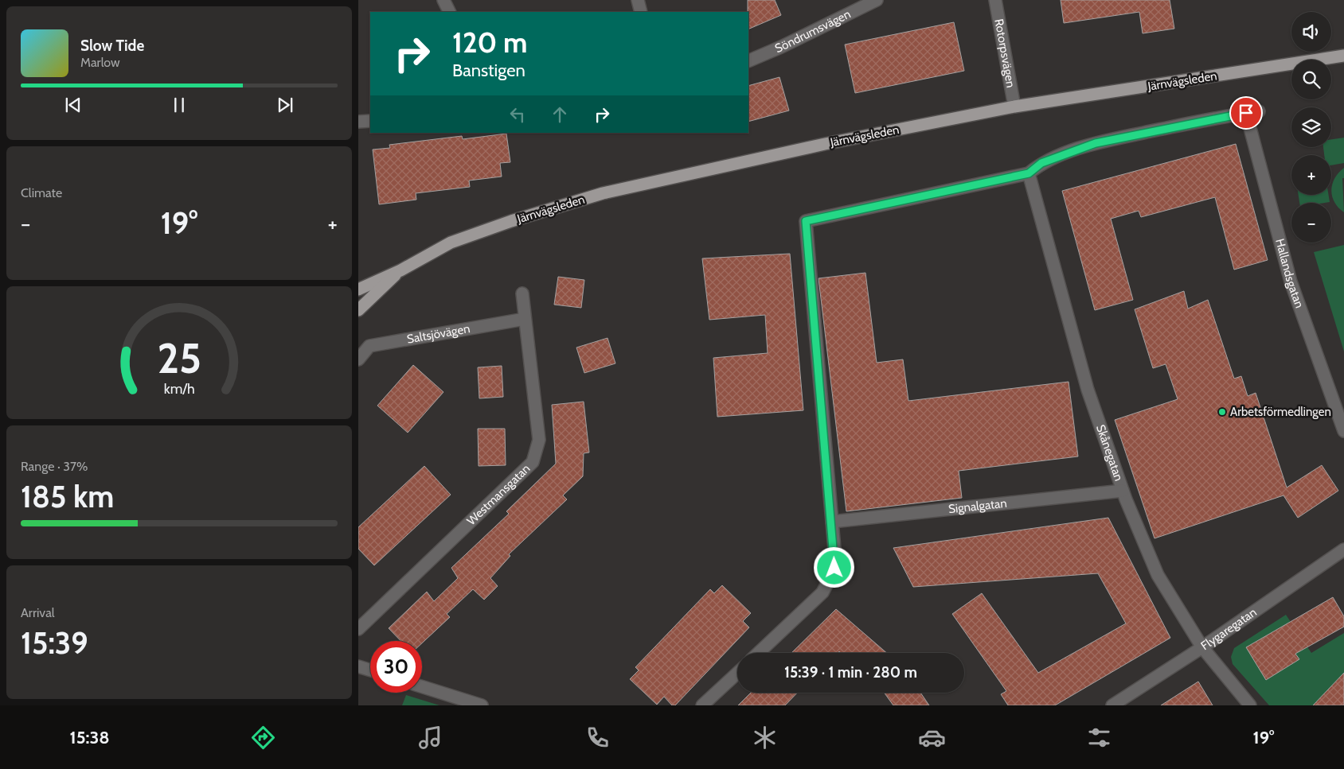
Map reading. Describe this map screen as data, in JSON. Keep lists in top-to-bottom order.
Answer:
{
  "streets": {
    "main road": ["Järnvägsleden"],
    "street": [
      "Söndrumsvägen",
      "Rotorpsvägen",
      "Hallandsgatan",
      "Saltsjövägen",
      "Skånegatan",
      "Westmansgatan",
      "Signalgatan",
      "Flygaregatan"
    ]
  },
  "crossings": [
    ["Rotorpsvägen", "Järnvägsleden"],
    ["Saltsjövägen", "Westmansgatan"],
    ["Skånegatan", "Signalgatan"],
    ["Skånegatan", "Flygaregatan"]
  ],
  "places": ["Arbetsförmedlingen"],
  "page": {
    "map_buttons": ["+", "−"],
    "turn": ["120 m", "Banstigen"],
    "song": ["Slow Tide", "Marlow"],
    "tile": [
      "Climate",
      ["Range · 37%", "185 km"],
      ["Arrival", "15:39"]
    ],
    "heat": ["−", "19°", "+"],
    "limit": "30",
    "trip": "15:39 · 1 min · 280 m",
    "tabs": ["15:38", "19°"],
    "gauge": ["25", "km/h"]
  }
}
